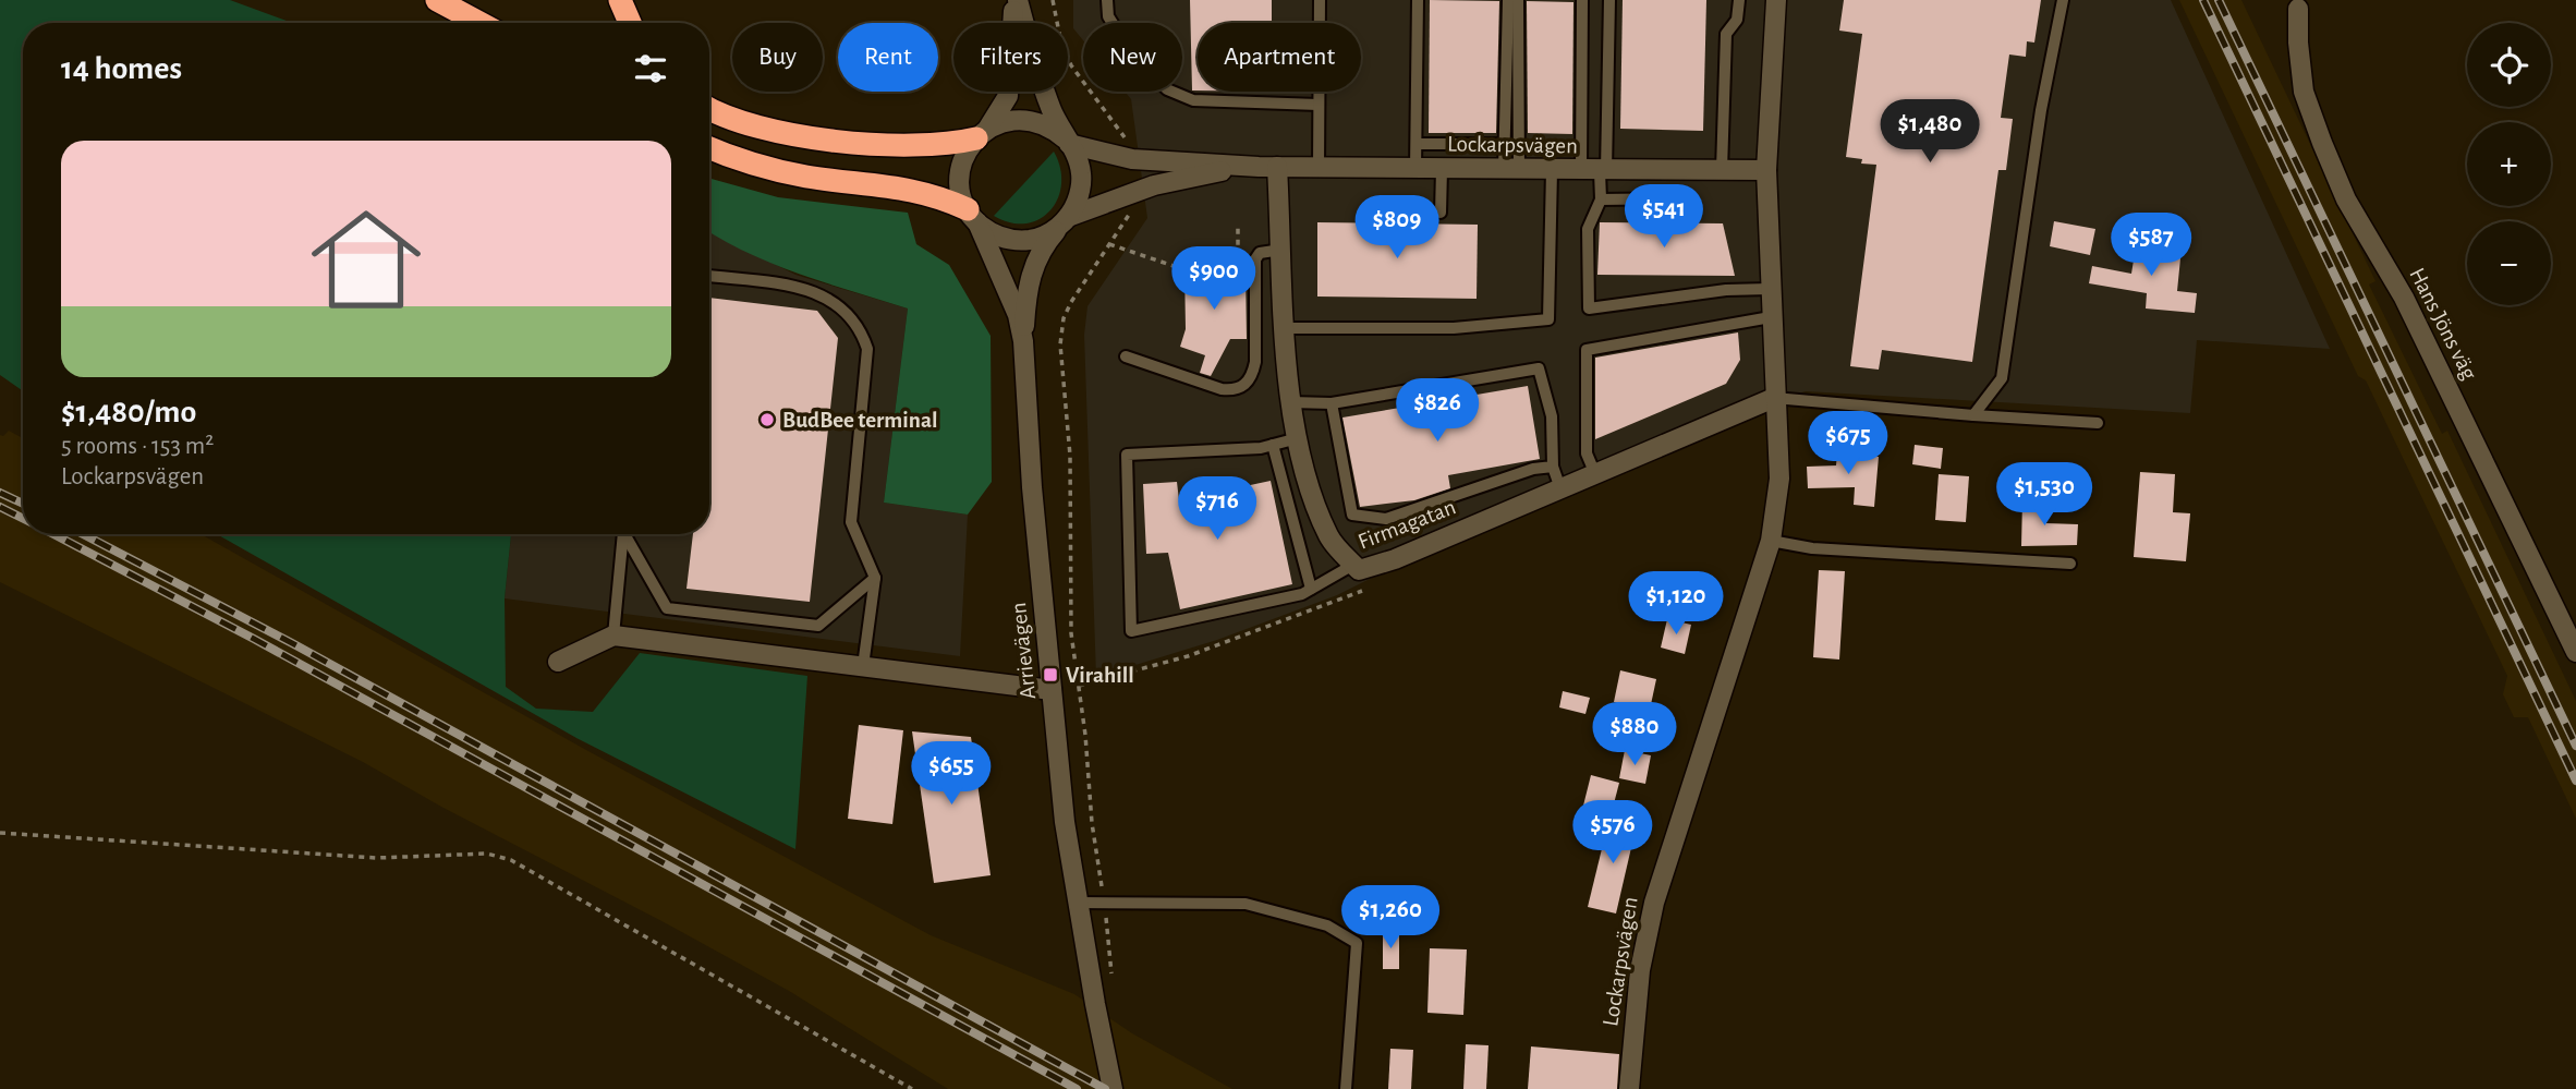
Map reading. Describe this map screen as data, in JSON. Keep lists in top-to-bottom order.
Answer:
{
  "streets": {
    "street": [
      "Lockarpsvägen",
      "Hans Jöns väg",
      "Firmagatan",
      "Arrievägen"
    ]
  },
  "crossings": [
    ["Lockarpsvägen", "Firmagatan"],
    ["Lockarpsvägen", "Arrievägen"]
  ],
  "places": {
    "other": ["BudBee terminal"],
    "transit": ["Virahill"]
  },
  "page": {
    "map_buttons": ["+", "−"],
    "chip": [
      "Buy",
      "Rent",
      "Filters",
      "New",
      "Apartment"
    ],
    "heading": "14 homes",
    "price": [
      "$1,480",
      "$541",
      "$809",
      "$587",
      "$900",
      "$826",
      "$675",
      "$1,530",
      "$716",
      "$1,120",
      "$880",
      "$655",
      "$576",
      "$1,260"
    ],
    "list": [
      {
        "name": "$1,480/mo",
        "note": "5 rooms · 153 m² · Lockarpsvägen"
      }
    ]
  }
}
